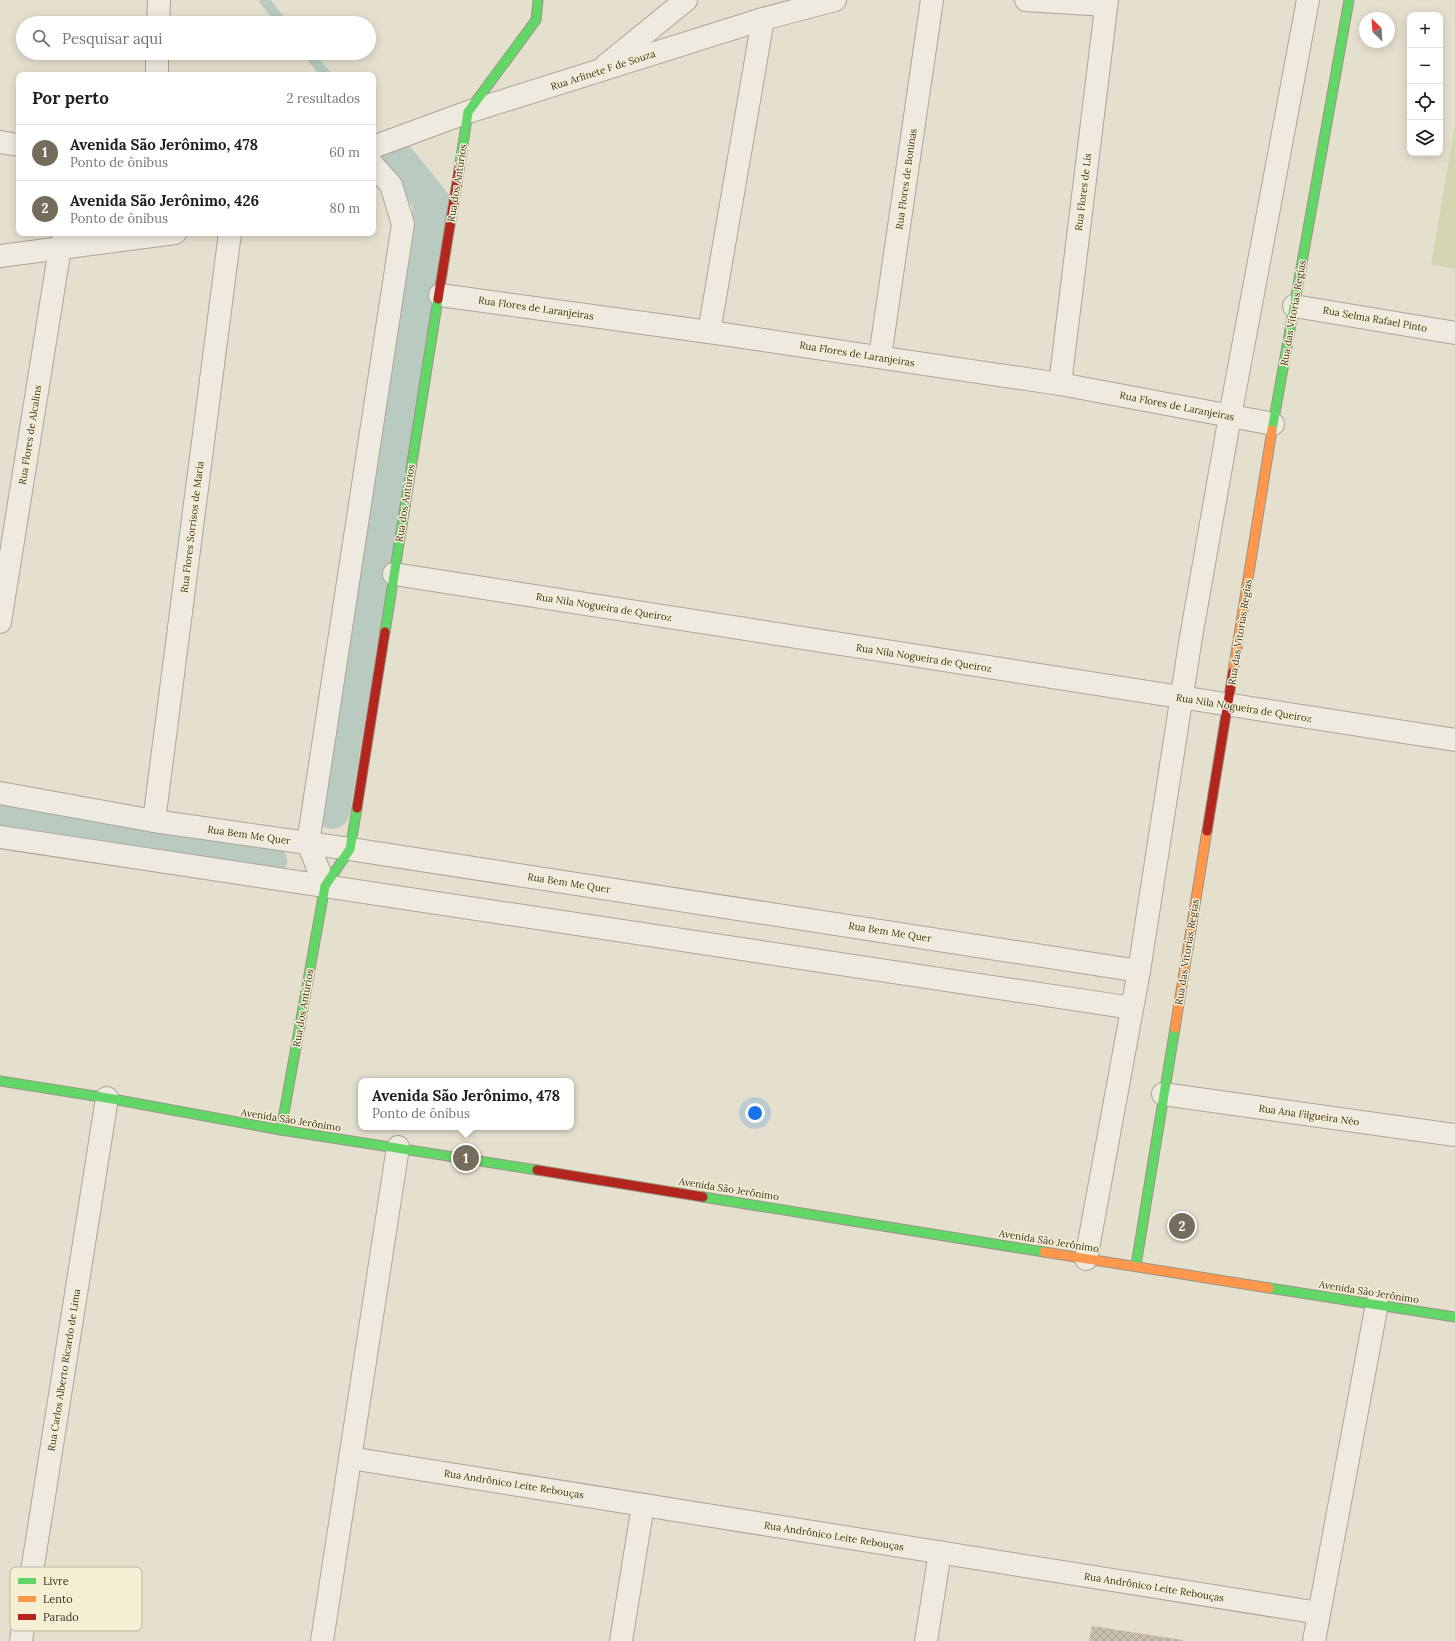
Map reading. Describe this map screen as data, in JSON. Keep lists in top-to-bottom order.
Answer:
{
  "streets": {
    "street": [
      "Rua Arlinete F de Souza",
      "Rua Flores de Boninas",
      "Rua dos Antúrios",
      "Rua Flores de Lis",
      "Rua Flores de Laranjeiras",
      "Rua das Vitorias Regias",
      "Rua Selma Rafael Pinto",
      "Rua Flores de Alcalins",
      "Rua Flores Sorrisos de Maria",
      "Rua Nila Nogueira de Queiroz",
      "Rua Bem Me Quer",
      "Rua Ana Filgueira Néo",
      "Avenida São Jerônimo",
      "Rua Carlos Alberto Ricardo de Lima",
      "Rua Andrônico Leite Rebouças"
    ]
  },
  "crossings": [
    ["Rua Arlinete F de Souza", "Rua dos Antúrios"],
    ["Rua Flores de Boninas", "Rua Flores de Laranjeiras"],
    ["Rua dos Antúrios", "Rua Flores de Laranjeiras"],
    ["Rua dos Antúrios", "Rua Nila Nogueira de Queiroz"],
    ["Rua dos Antúrios", "Rua Bem Me Quer"],
    ["Rua dos Antúrios", "Avenida São Jerônimo"],
    ["Rua Flores de Lis", "Rua Flores de Laranjeiras"],
    ["Rua Flores de Laranjeiras", "Rua das Vitorias Regias"],
    ["Rua das Vitorias Regias", "Rua Selma Rafael Pinto"],
    ["Rua das Vitorias Regias", "Rua Nila Nogueira de Queiroz"],
    ["Rua das Vitorias Regias", "Rua Ana Filgueira Néo"],
    ["Rua das Vitorias Regias", "Avenida São Jerônimo"],
    ["Rua Flores Sorrisos de Maria", "Rua Bem Me Quer"],
    ["Avenida São Jerônimo", "Rua Carlos Alberto Ricardo de Lima"]
  ],
  "legend": ["Livre", "Lento", "Parado"],
  "north": "top left",
  "page": {
    "map_buttons": ["+", "−"],
    "search": "Pesquisar aqui",
    "heading": ["Por perto", "2 resultados"],
    "list": [
      {
        "mark": "1",
        "name": "Avenida São Jerônimo, 478",
        "note": "Ponto de ônibus",
        "value": "60 m"
      },
      {
        "mark": "2",
        "name": "Avenida São Jerônimo, 426",
        "note": "Ponto de ônibus",
        "value": "80 m"
      }
    ],
    "popup": ["Avenida São Jerônimo, 478", "Ponto de ônibus"],
    "pins": ["1", "2"]
  }
}
